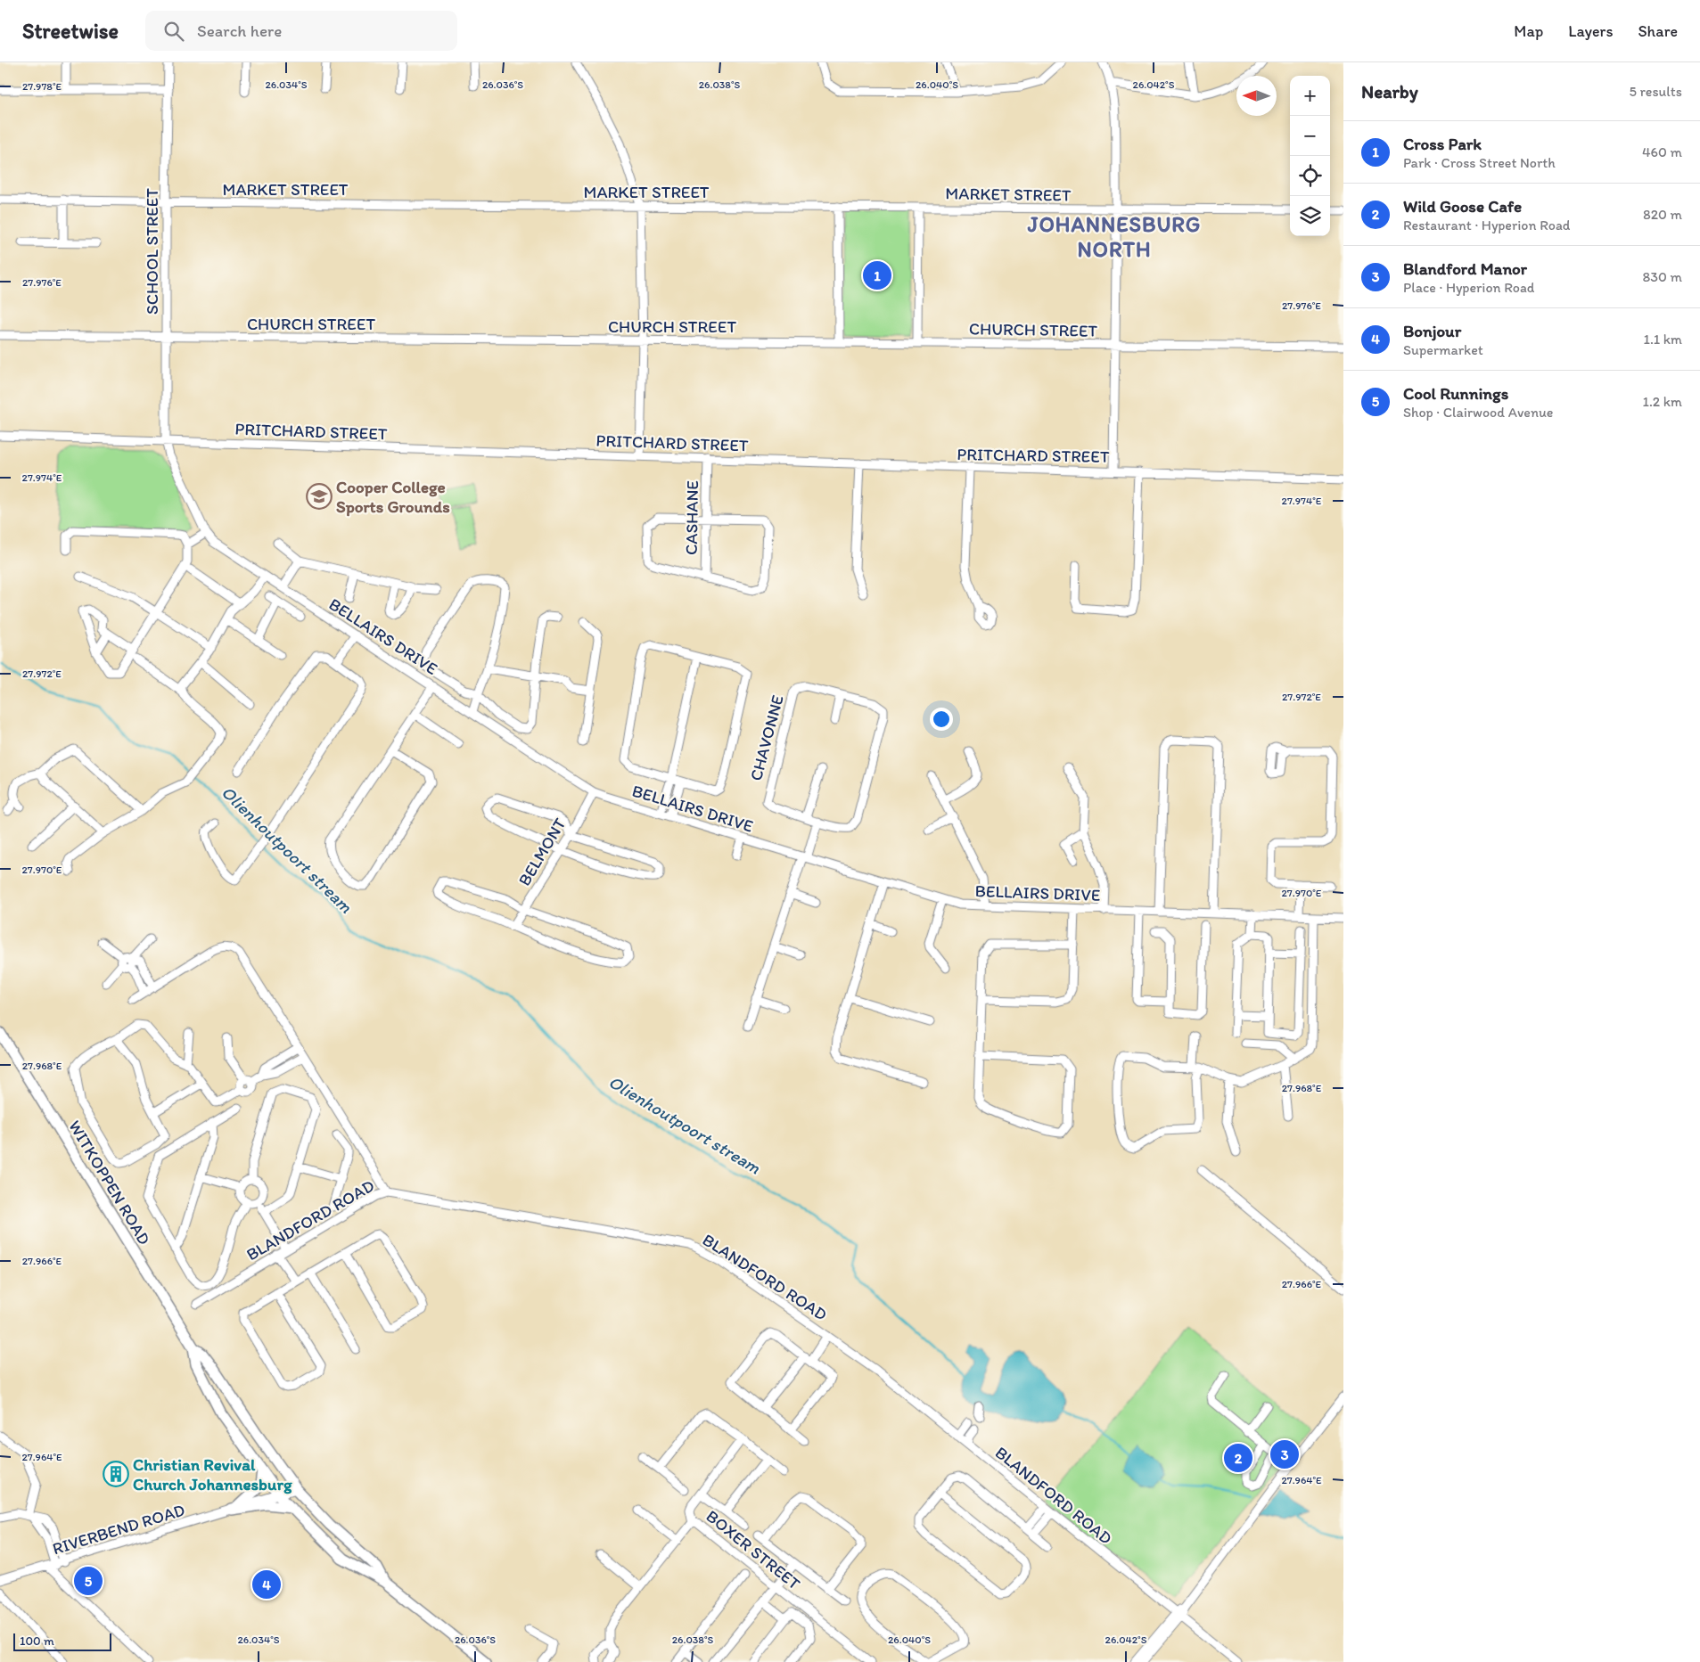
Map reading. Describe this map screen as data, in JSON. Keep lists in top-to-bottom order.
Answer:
{
  "streets": {
    "main road": ["WITKOPPEN ROAD"],
    "street": [
      "MARKET STREET",
      "SCHOOL STREET",
      "CHURCH STREET",
      "PRITCHARD STREET",
      "CASHANE",
      "BELLAIRS DRIVE",
      "CHAVONNE",
      "BELMONT",
      "BLANDFORD ROAD",
      "RIVERBEND ROAD",
      "BOXER STREET"
    ]
  },
  "crossings": [
    ["MARKET STREET", "SCHOOL STREET"],
    ["SCHOOL STREET", "CHURCH STREET"],
    ["SCHOOL STREET", "PRITCHARD STREET"],
    ["SCHOOL STREET", "BELLAIRS DRIVE"],
    ["PRITCHARD STREET", "CASHANE"],
    ["PRITCHARD STREET", "BELLAIRS DRIVE"],
    ["BELLAIRS DRIVE", "BELMONT"],
    ["WITKOPPEN ROAD", "RIVERBEND ROAD"]
  ],
  "districts": ["JOHANNESBURG NORTH"],
  "water": ["Olienhoutpoort stream"],
  "places": {
    "school or university": ["Cooper College Sports Grounds"],
    "building": ["Christian Revival Church Johannesburg"]
  },
  "scale_bar": "100 m",
  "north": "left",
  "page": {
    "header": "Streetwise",
    "search": "Search here",
    "nav": ["Map", "Layers", "Share"],
    "heading": ["Nearby", "5 results"],
    "map_buttons": ["+", "−"],
    "list": [
      {
        "mark": "1",
        "name": "Cross Park",
        "note": "Park · Cross Street North",
        "value": "460 m"
      },
      {
        "mark": "2",
        "name": "Wild Goose Cafe",
        "note": "Restaurant · Hyperion Road",
        "value": "820 m"
      },
      {
        "mark": "3",
        "name": "Blandford Manor",
        "note": "Place · Hyperion Road",
        "value": "830 m"
      },
      {
        "mark": "4",
        "name": "Bonjour",
        "note": "Supermarket",
        "value": "1.1 km"
      },
      {
        "mark": "5",
        "name": "Cool Runnings",
        "note": "Shop · Clairwood Avenue",
        "value": "1.2 km"
      }
    ],
    "pins": [
      "1",
      "3",
      "2",
      "5",
      "4"
    ],
    "scale": "100 m"
  },
  "coordinates": [
    "26.034°S",
    "26.036°S",
    "26.038°S",
    "26.040°S",
    "26.042°S",
    "27.978°E",
    "27.976°E",
    "27.974°E",
    "27.972°E",
    "27.970°E",
    "27.968°E",
    "27.966°E",
    "27.964°E"
  ]
}
